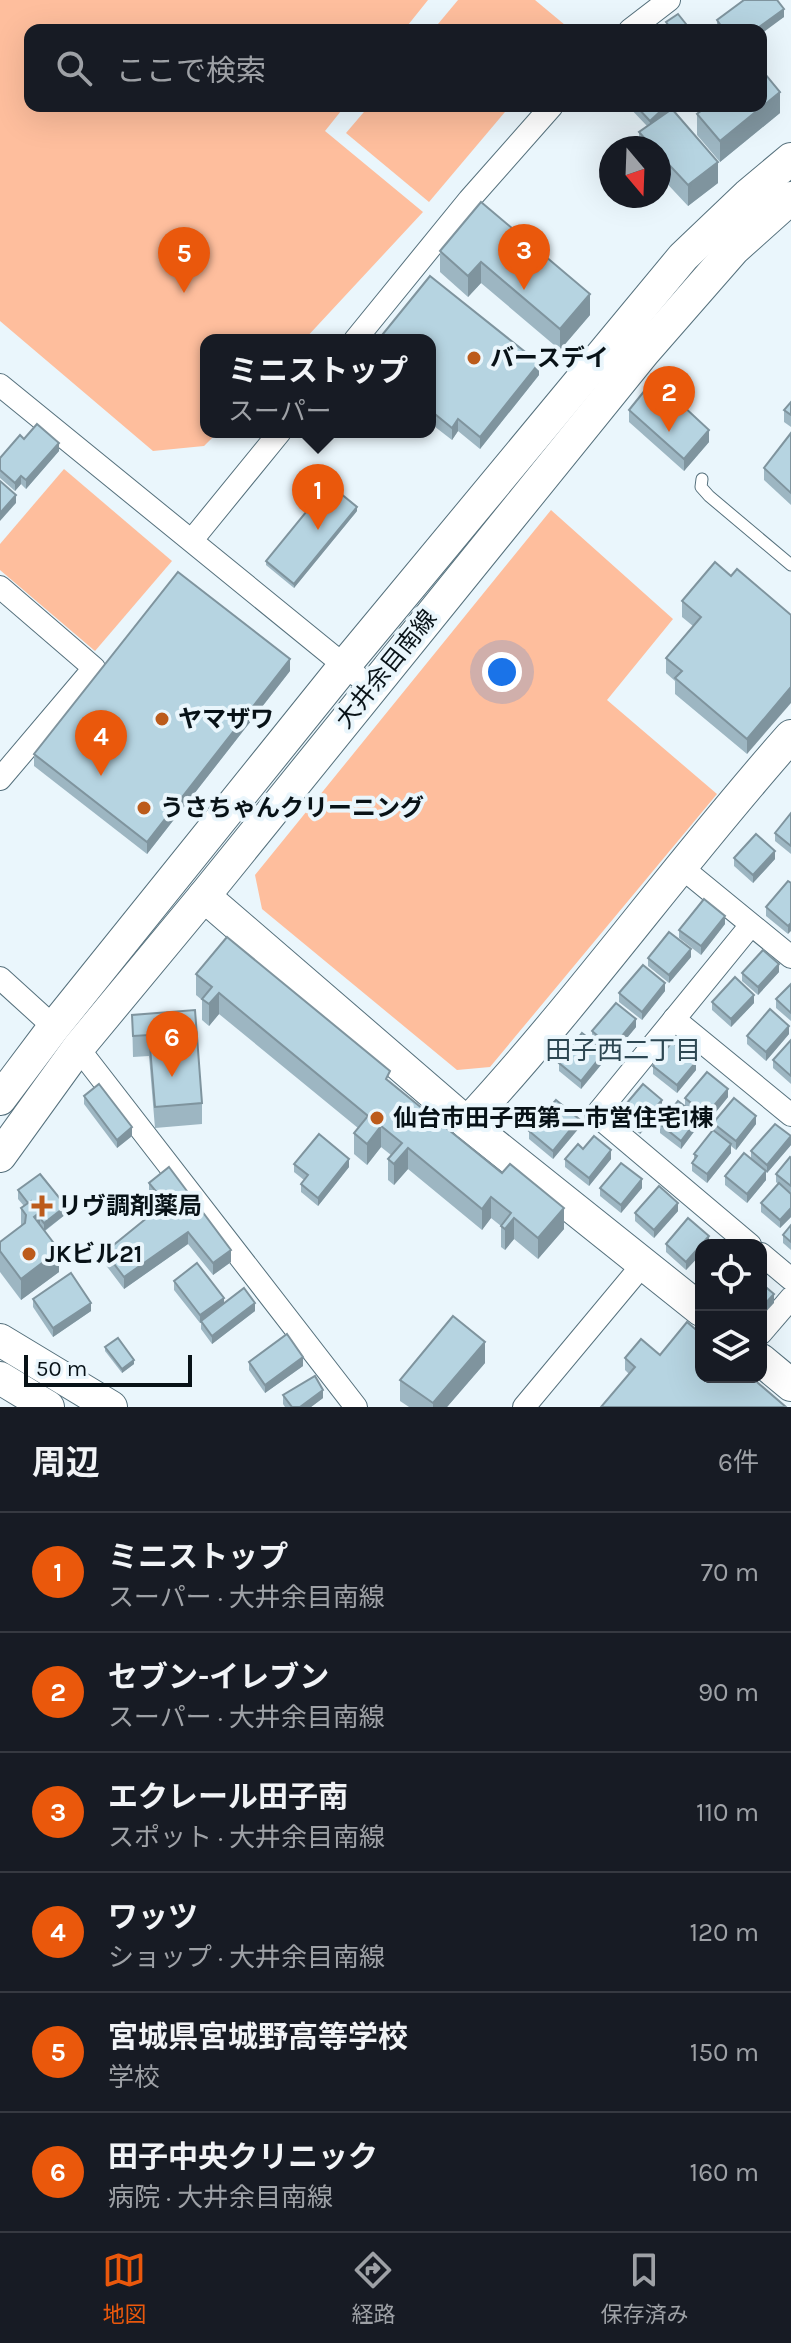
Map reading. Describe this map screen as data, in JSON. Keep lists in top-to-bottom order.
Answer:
{
  "streets": {
    "street": ["大井余目南線"]
  },
  "districts": ["田子西二丁目"],
  "places": {
    "other": [
      "バースデイ",
      "ヤマザワ",
      "うさちゃんクリーニング",
      "仙台市田子西第二市営住宅1棟",
      "JKビル21"
    ],
    "health": ["リヴ調剤薬局"]
  },
  "scale_bar": "50 m",
  "north": "bottom",
  "page": {
    "search": "ここで検索",
    "pins": [
      "3",
      "5",
      "2",
      "1",
      "4",
      "6"
    ],
    "popup": ["ミニストップ", "スーパー"],
    "scale": "50 m",
    "heading": ["周辺", "6件"],
    "list": [
      {
        "mark": "1",
        "name": "ミニストップ",
        "note": "スーパー · 大井余目南線",
        "value": "70 m"
      },
      {
        "mark": "2",
        "name": "セブン-イレブン",
        "note": "スーパー · 大井余目南線",
        "value": "90 m"
      },
      {
        "mark": "3",
        "name": "エクレール田子南",
        "note": "スポット · 大井余目南線",
        "value": "110 m"
      },
      {
        "mark": "4",
        "name": "ワッツ",
        "note": "ショップ · 大井余目南線",
        "value": "120 m"
      },
      {
        "mark": "5",
        "name": "宮城県宮城野高等学校",
        "note": "学校",
        "value": "150 m"
      },
      {
        "mark": "6",
        "name": "田子中央クリニック",
        "note": "病院 · 大井余目南線",
        "value": "160 m"
      }
    ],
    "nav": ["地図", "経路", "保存済み"]
  }
}
